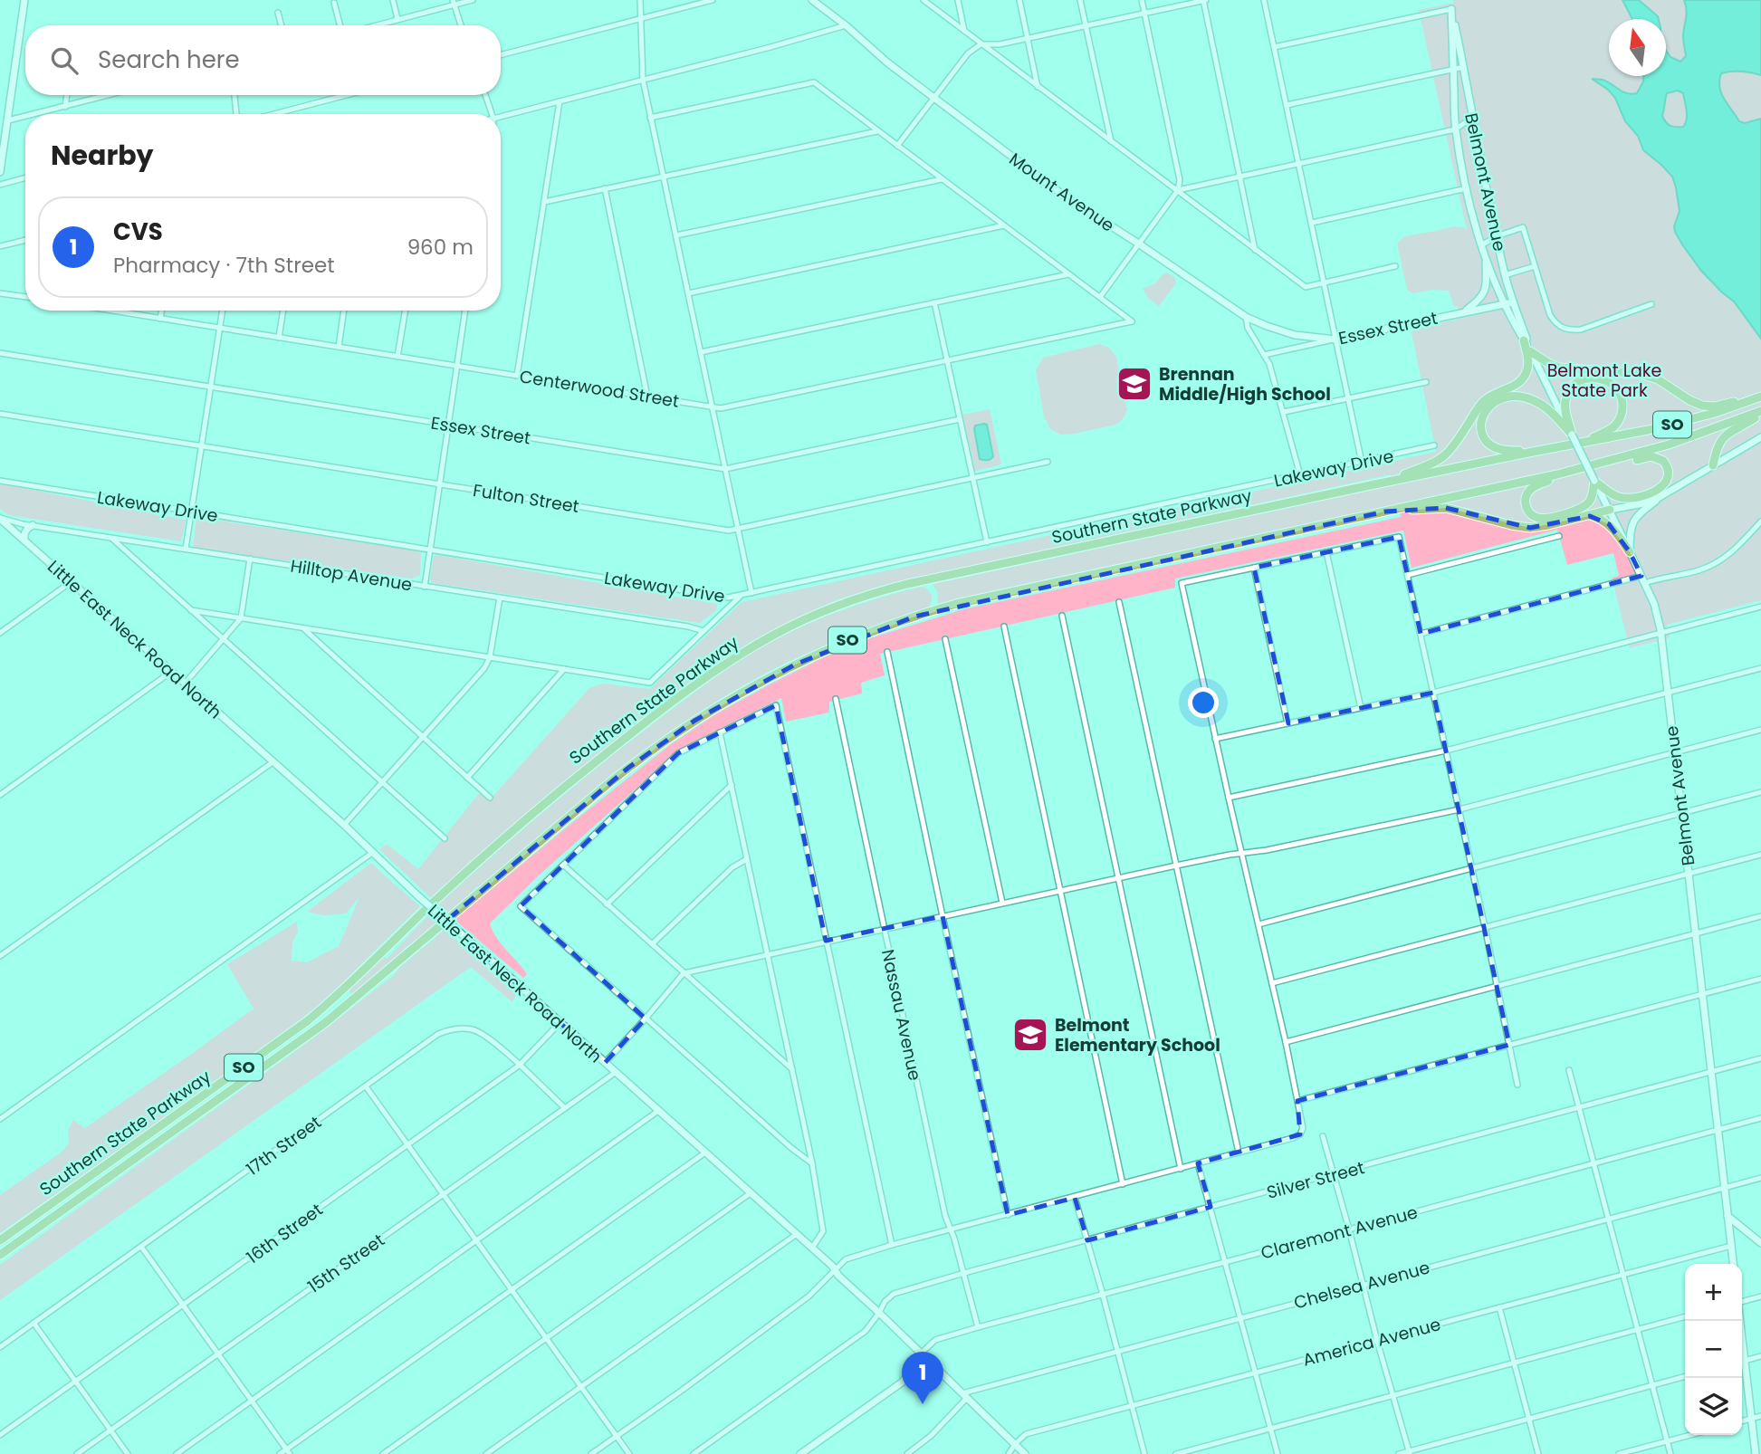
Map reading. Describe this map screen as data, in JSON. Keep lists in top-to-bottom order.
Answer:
{
  "streets": {
    "highway": ["SO", "Southern State Parkway"],
    "main road": [
      "Belmont Avenue",
      "Mount Avenue",
      "Essex Street",
      "Little East Neck Road North"
    ],
    "street": [
      "Centerwood Street",
      "Lakeway Drive",
      "Fulton Street",
      "Hilltop Avenue",
      "Nassau Avenue",
      "17th Street",
      "Silver Street",
      "Claremont Avenue",
      "16th Street",
      "15th Street",
      "Chelsea Avenue",
      "America Avenue"
    ]
  },
  "crossings": [
    ["Belmont Avenue", "Essex Street"],
    ["Belmont Avenue", "Silver Street"],
    ["Belmont Avenue", "Claremont Avenue"],
    ["Belmont Avenue", "Chelsea Avenue"],
    ["Belmont Avenue", "America Avenue"],
    ["Mount Avenue", "Essex Street"],
    ["Hilltop Avenue", "Little East Neck Road North"],
    ["Little East Neck Road North", "Silver Street"],
    ["Little East Neck Road North", "Claremont Avenue"],
    ["Little East Neck Road North", "16th Street"],
    ["Little East Neck Road North", "15th Street"],
    ["Little East Neck Road North", "Chelsea Avenue"],
    ["Little East Neck Road North", "America Avenue"],
    ["Nassau Avenue", "Silver Street"],
    ["Nassau Avenue", "Claremont Avenue"],
    ["17th Street", "16th Street"],
    ["17th Street", "15th Street"]
  ],
  "parks": ["Belmont Lake State Park"],
  "places": {
    "school or university": ["Brennan Middle/High School", "Belmont Elementary School"]
  },
  "north": "top",
  "page": {
    "search": "Search here",
    "heading": "Nearby",
    "list": [
      {
        "mark": "1",
        "name": "CVS",
        "note": "Pharmacy · 7th Street",
        "value": "960 m"
      }
    ],
    "map_buttons": ["+", "−"],
    "pins": "1"
  }
}
